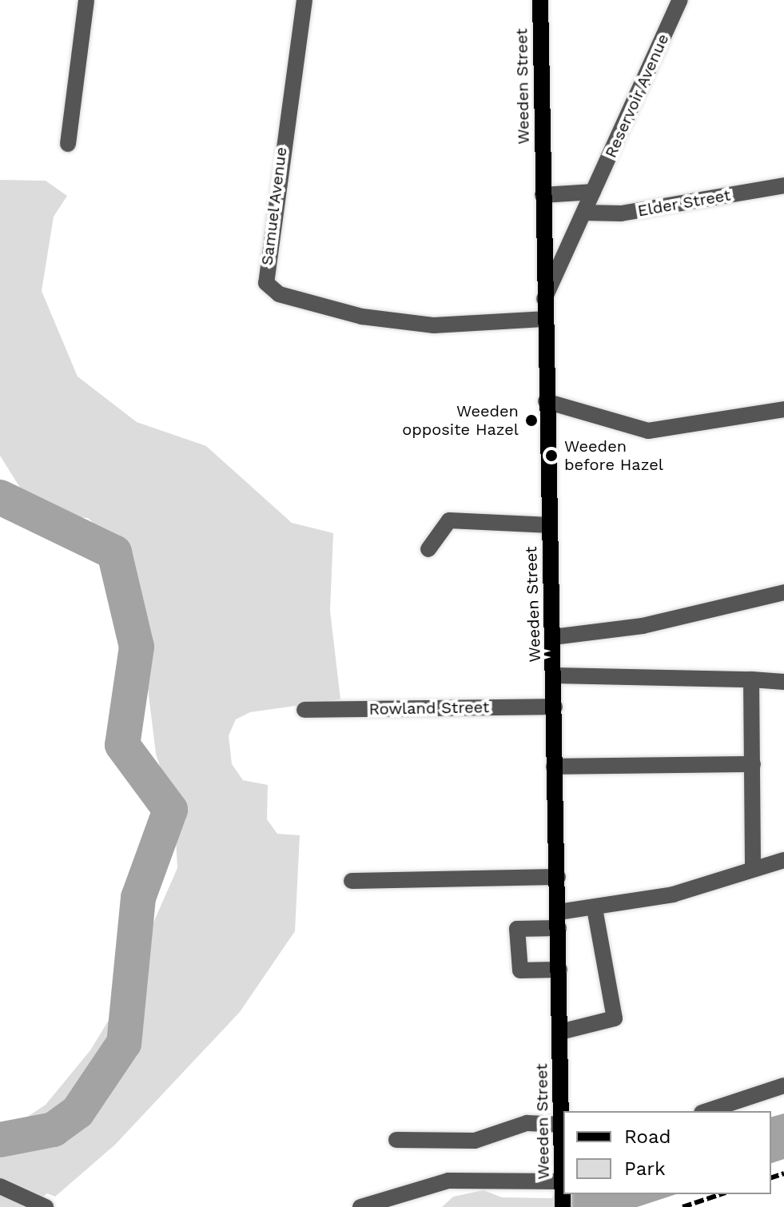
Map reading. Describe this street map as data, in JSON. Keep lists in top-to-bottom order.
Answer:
{
  "streets": {
    "main road": ["Weeden Street"],
    "street": [
      "Reservoir Avenue",
      "Elder Street",
      "Samuel Avenue",
      "Rowland Street"
    ]
  },
  "crossings": [
    ["Weeden Street", "Reservoir Avenue"],
    ["Weeden Street", "Samuel Avenue"],
    ["Weeden Street", "Rowland Street"],
    ["Reservoir Avenue", "Elder Street"]
  ],
  "places": ["Weeden opposite Hazel", "Weeden before Hazel"],
  "legend": ["Road", "Park"]
}
